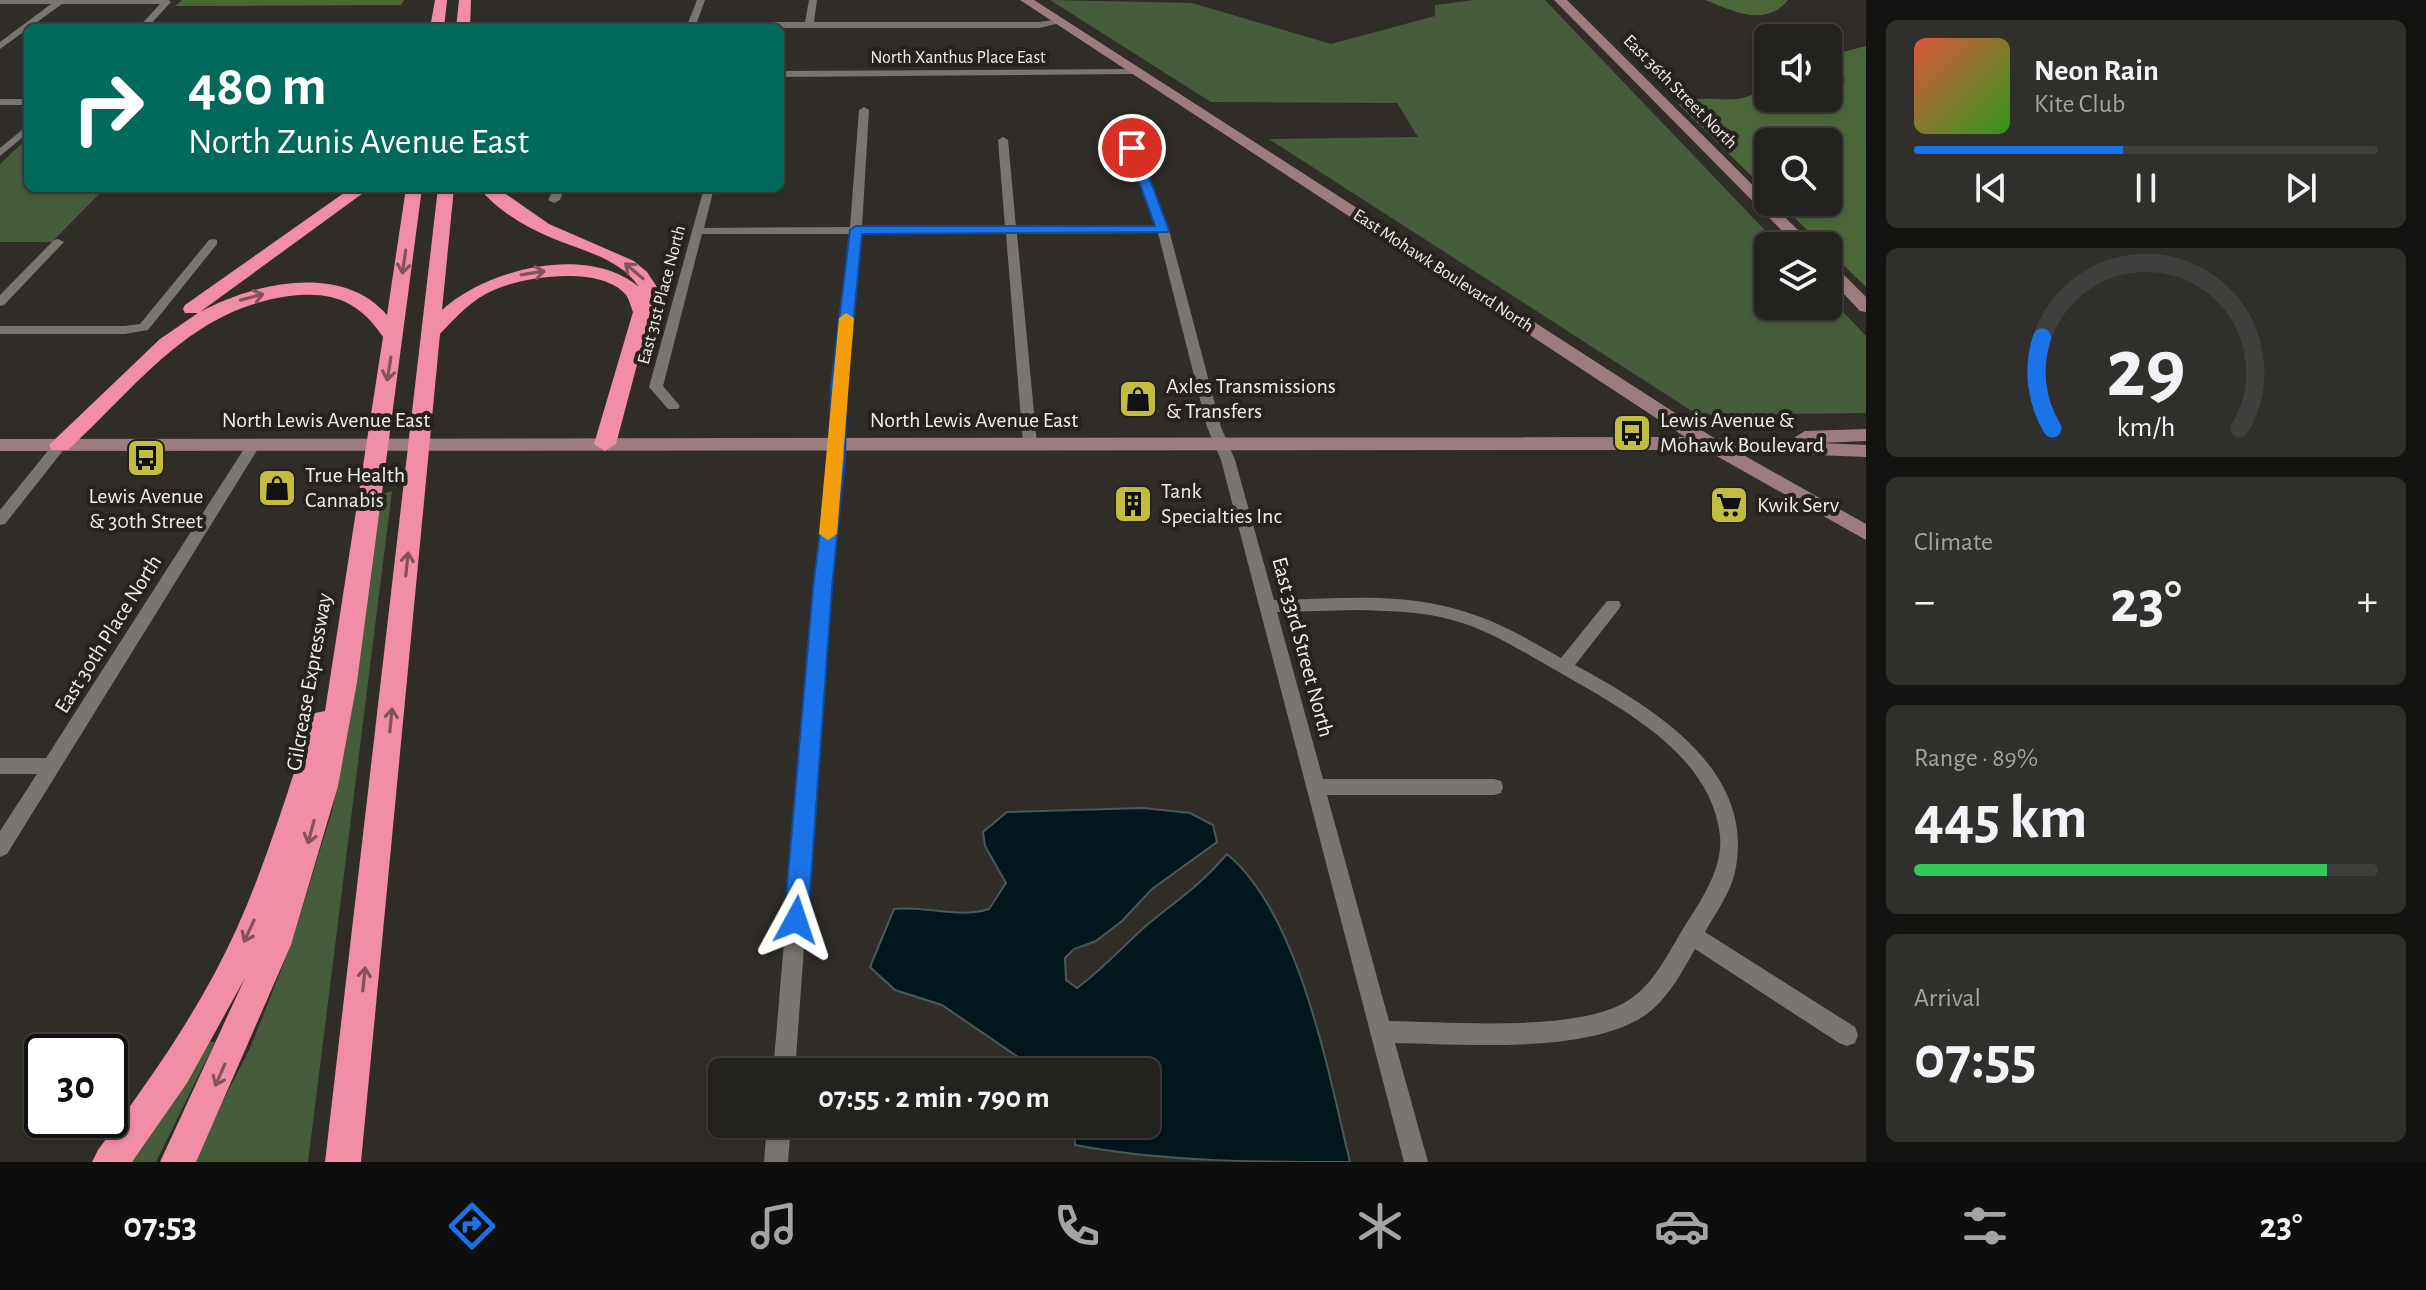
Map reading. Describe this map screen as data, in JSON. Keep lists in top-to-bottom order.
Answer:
{
  "streets": {
    "highway": ["Gilcrease Expressway"],
    "main road": ["East 36th Street North", "East Mohawk Boulevard North", "North Lewis Avenue East"],
    "street": [
      "North Xanthus Place East",
      "East 31st Place North",
      "East 30th Place North",
      "East 33rd Street North"
    ]
  },
  "crossings": [
    ["North Xanthus Place East", "East Mohawk Boulevard North"],
    ["East Mohawk Boulevard North", "North Lewis Avenue East"],
    ["North Lewis Avenue East", "East 30th Place North"],
    ["North Lewis Avenue East", "East 33rd Street North"]
  ],
  "places": {
    "shop": ["Axles Transmissions & Transfers", "True Health Cannabis"],
    "bus stop": ["Lewis Avenue & Mohawk Boulevard", "Lewis Avenue & 30th Street"],
    "building": ["Tank Specialties Inc"],
    "supermarket": ["Kwik Serv"]
  },
  "page": {
    "turn": ["480 m", "North Zunis Avenue East"],
    "song": ["Neon Rain", "Kite Club"],
    "tile": [
      "Climate",
      ["Range · 89%", "445 km"],
      ["Arrival", "07:55"]
    ],
    "heat": ["−", "23°", "+"],
    "limit": "30",
    "trip": "07:55 · 2 min · 790 m",
    "tabs": ["07:53", "23°"],
    "gauge": ["29", "km/h"]
  }
}
